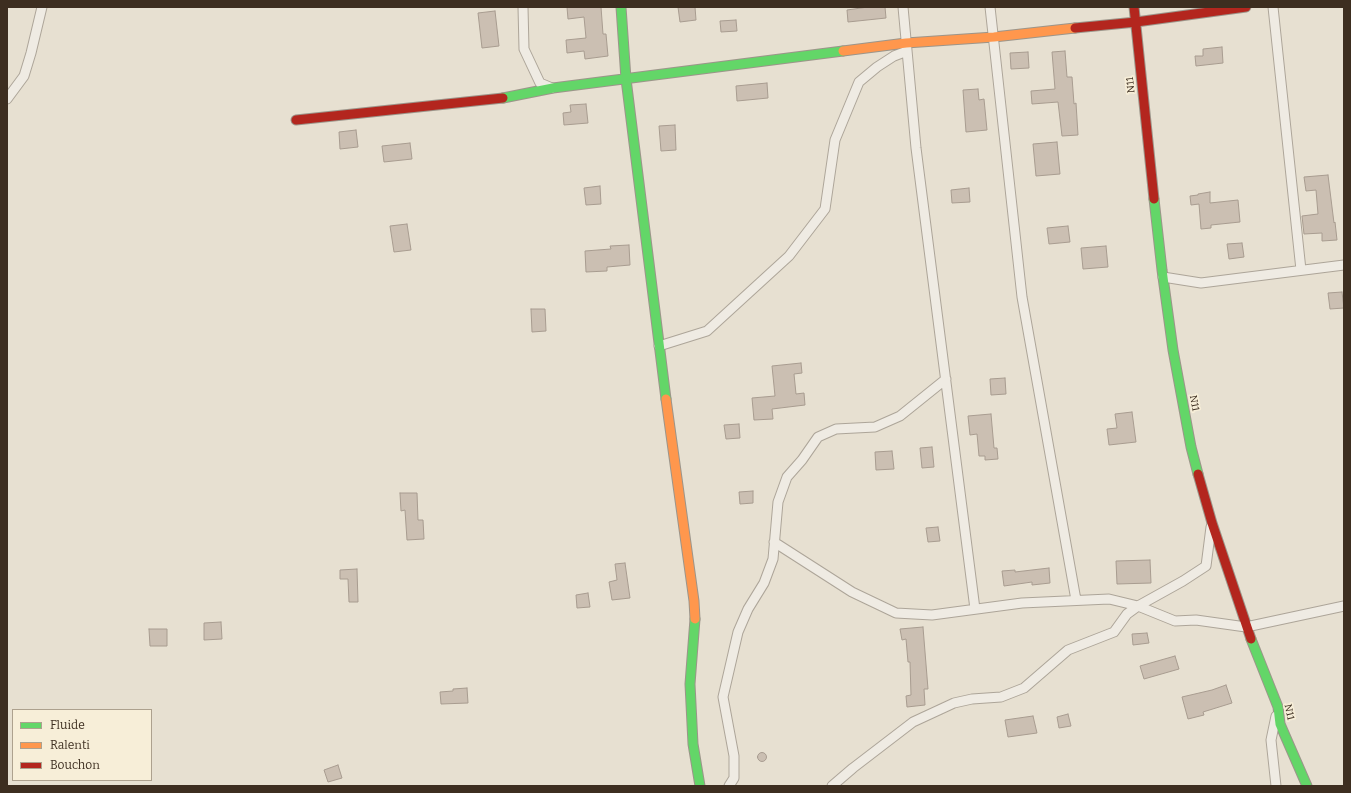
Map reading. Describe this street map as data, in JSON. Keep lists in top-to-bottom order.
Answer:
{
  "streets": {
    "street": ["N11"]
  },
  "legend": ["Fluide", "Ralenti", "Bouchon"]
}
